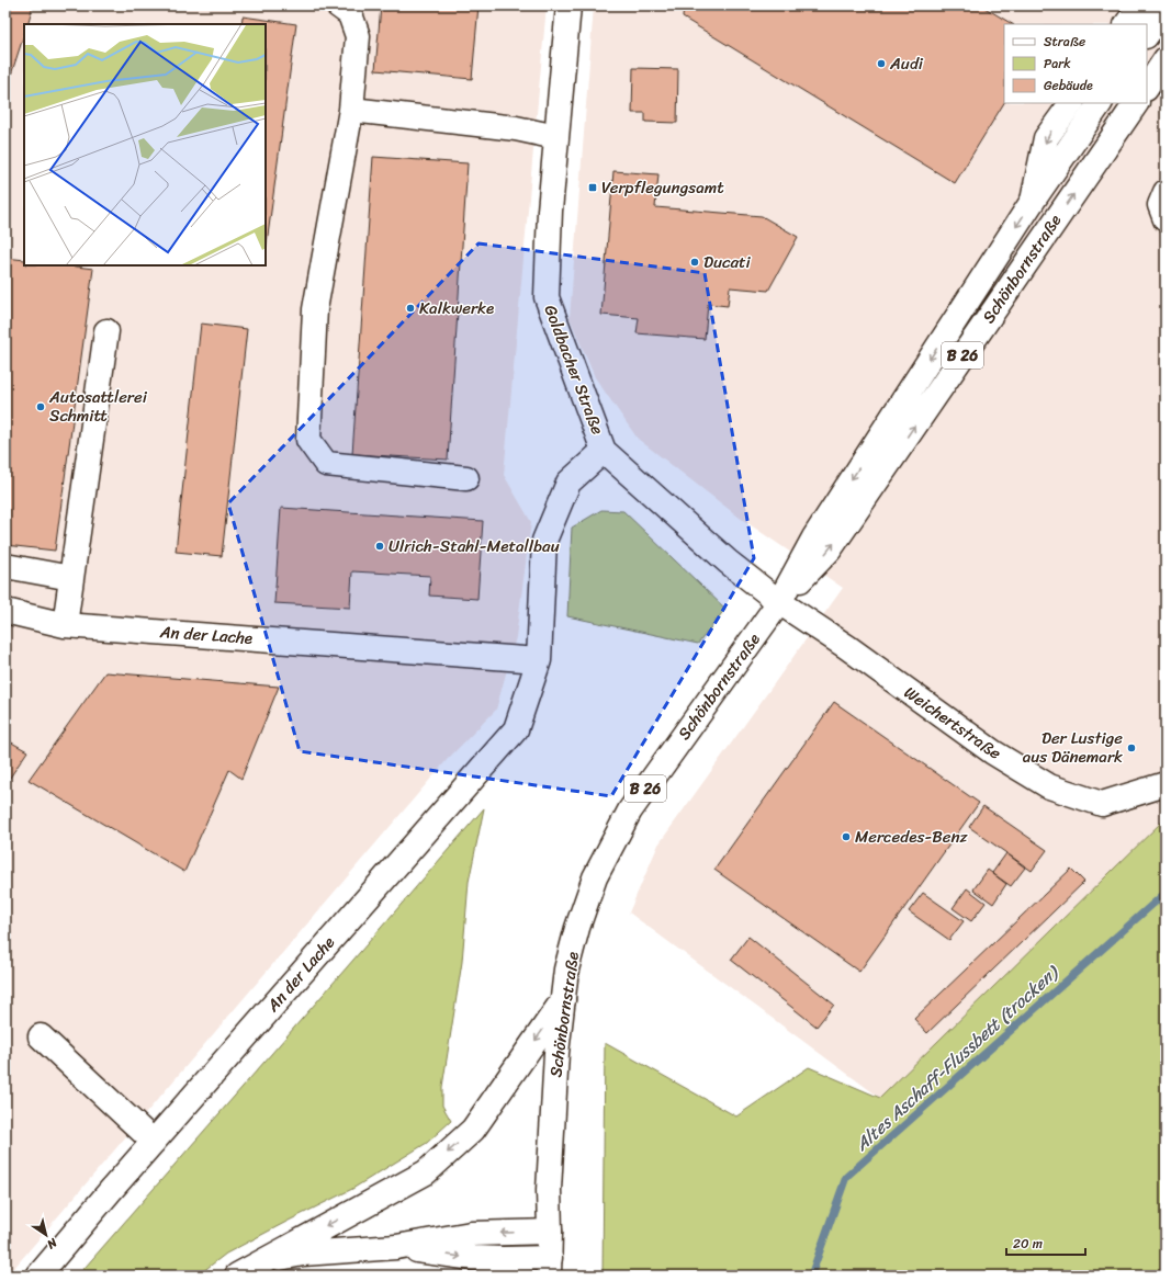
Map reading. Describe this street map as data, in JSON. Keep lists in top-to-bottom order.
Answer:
{
  "streets": {
    "main road": [
      "Schönbornstraße",
      "B 26",
      "Goldbacher Straße",
      "An der Lache",
      "Weichertstraße"
    ]
  },
  "crossings": [
    ["Schönbornstraße", "Goldbacher Straße"],
    ["Schönbornstraße", "Weichertstraße"],
    ["Goldbacher Straße", "An der Lache"],
    ["Goldbacher Straße", "Weichertstraße"]
  ],
  "water": ["Altes Aschaff-Flussbett (trocken)"],
  "places": {
    "other": [
      "Audi",
      "Ducati",
      "Kalkwerke",
      "Autosattlerei Schmitt",
      "Ulrich-Stahl-Metallbau",
      "Der Lustige aus Dänemark",
      "Mercedes-Benz"
    ],
    "transit": ["Verpflegungsamt"]
  },
  "legend": ["Straße", "Park", "Gebäude"],
  "scale_bar": "20 m",
  "north": "bottom right"
}
